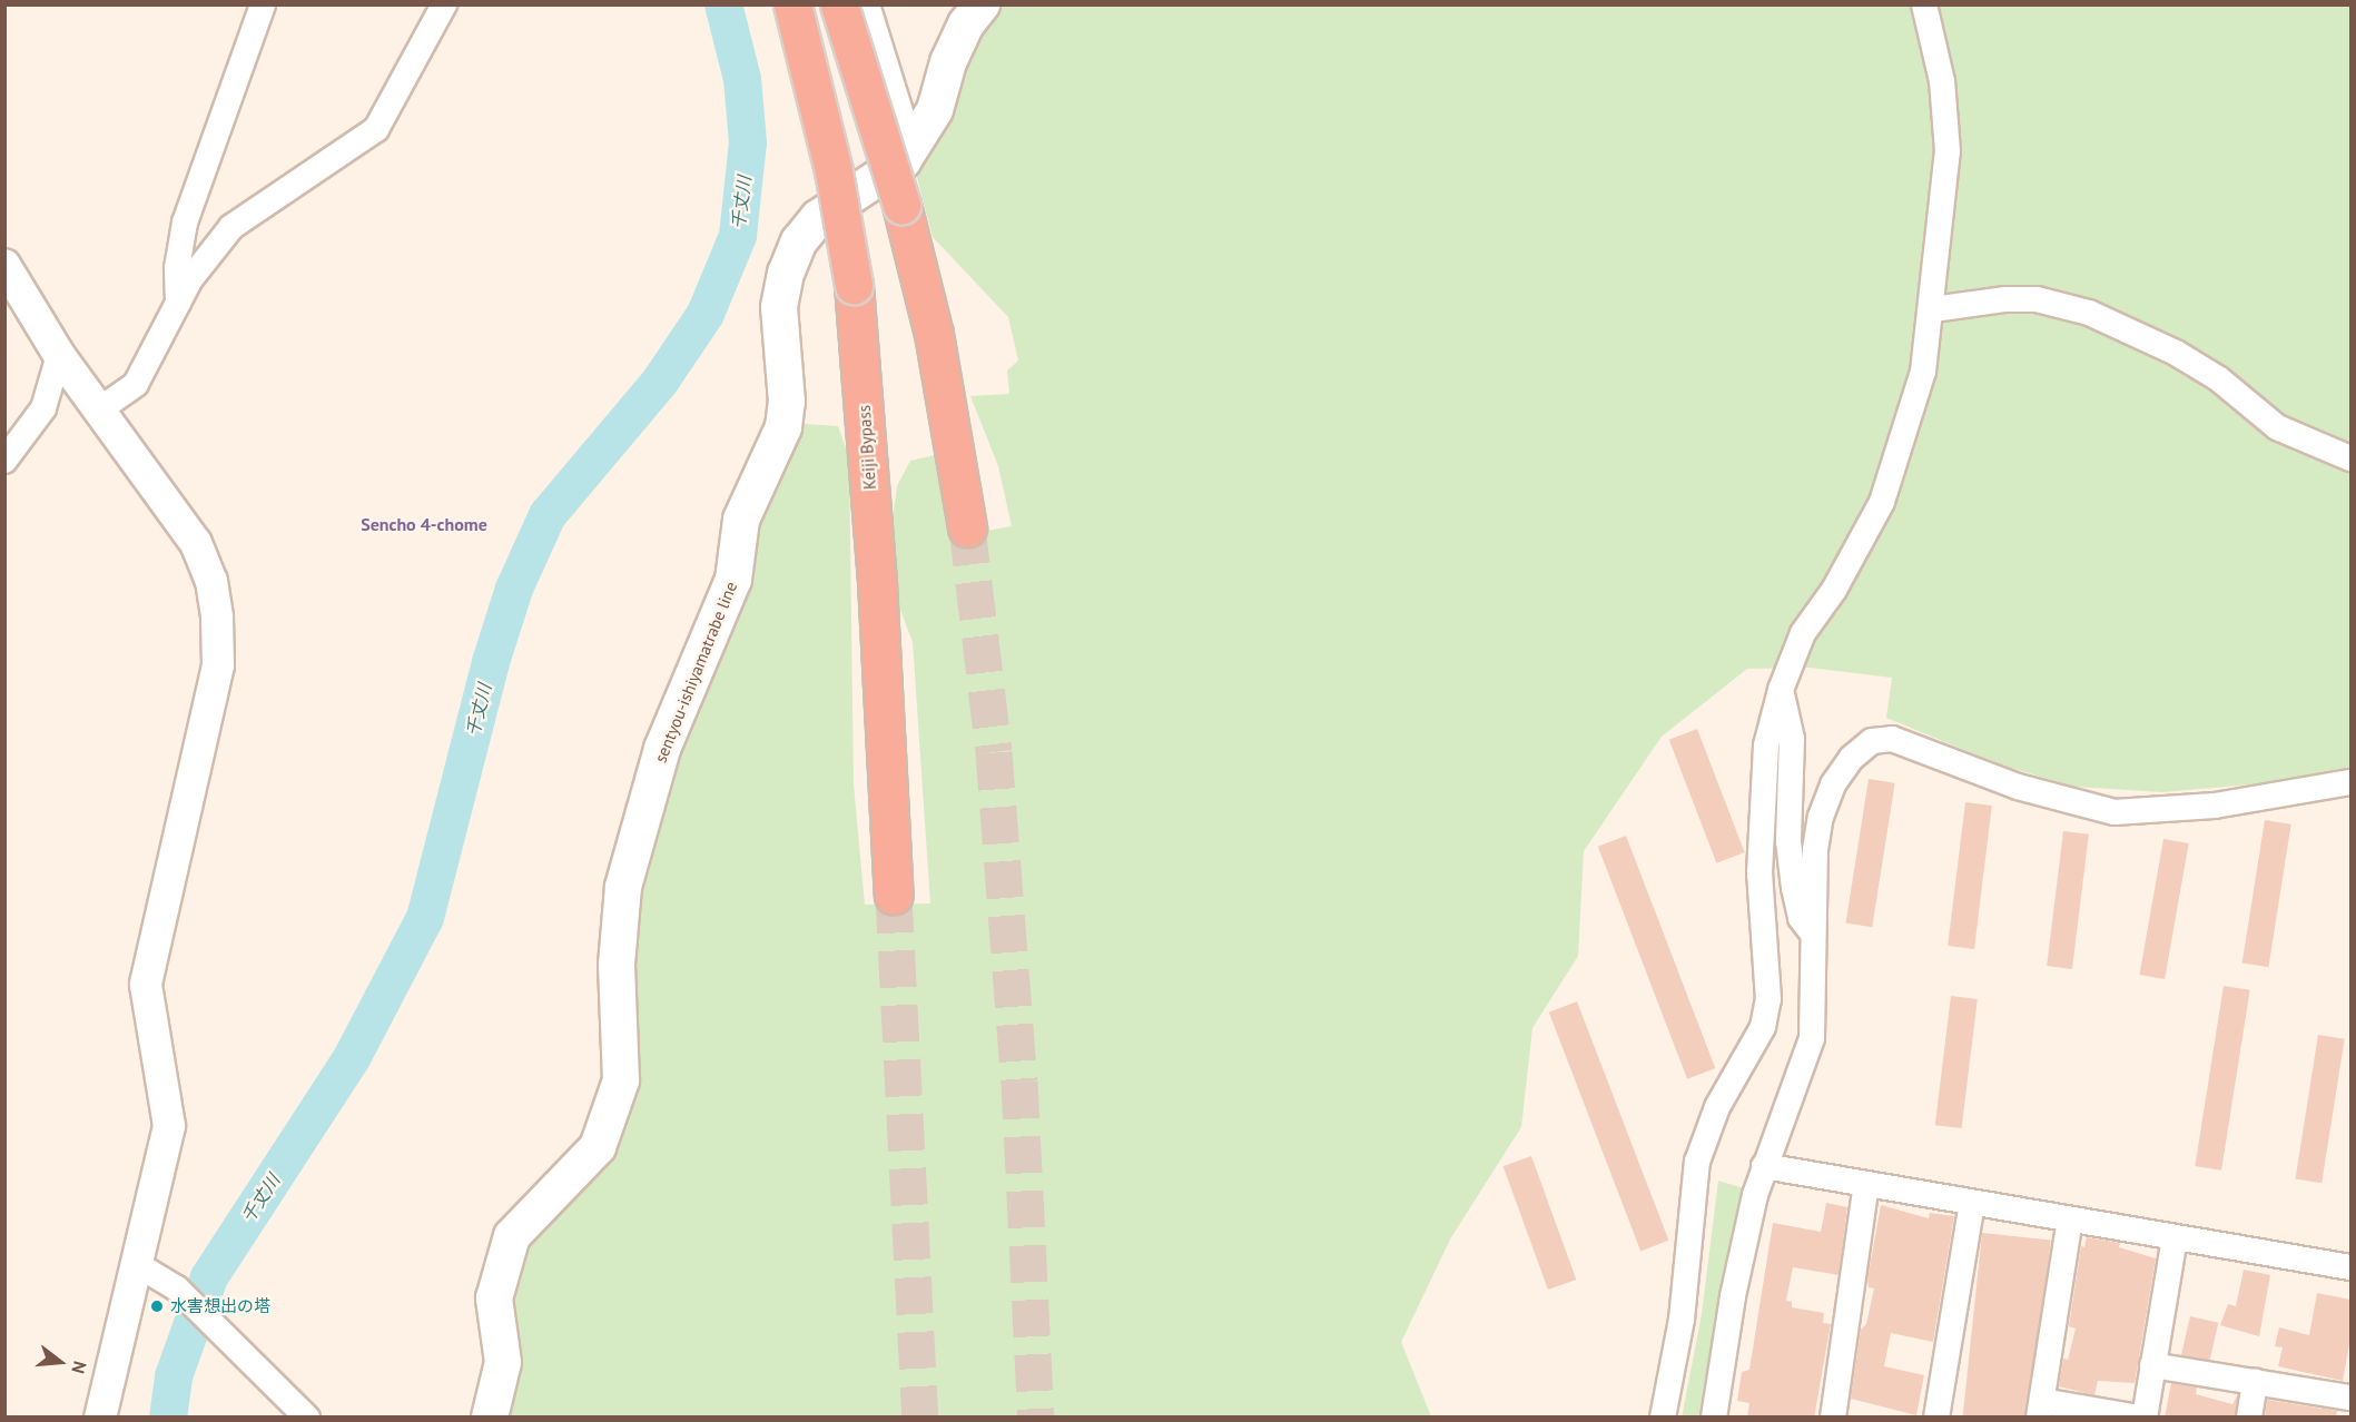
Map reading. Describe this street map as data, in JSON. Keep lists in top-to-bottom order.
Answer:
{
  "streets": {
    "highway": ["Keiji Bypass"],
    "main road": ["sentyou-ishiyamatrabe line"]
  },
  "districts": ["Sencho 4-chome"],
  "water": ["千丈川"],
  "places": ["水害想出の塔"],
  "north": "right"
}
